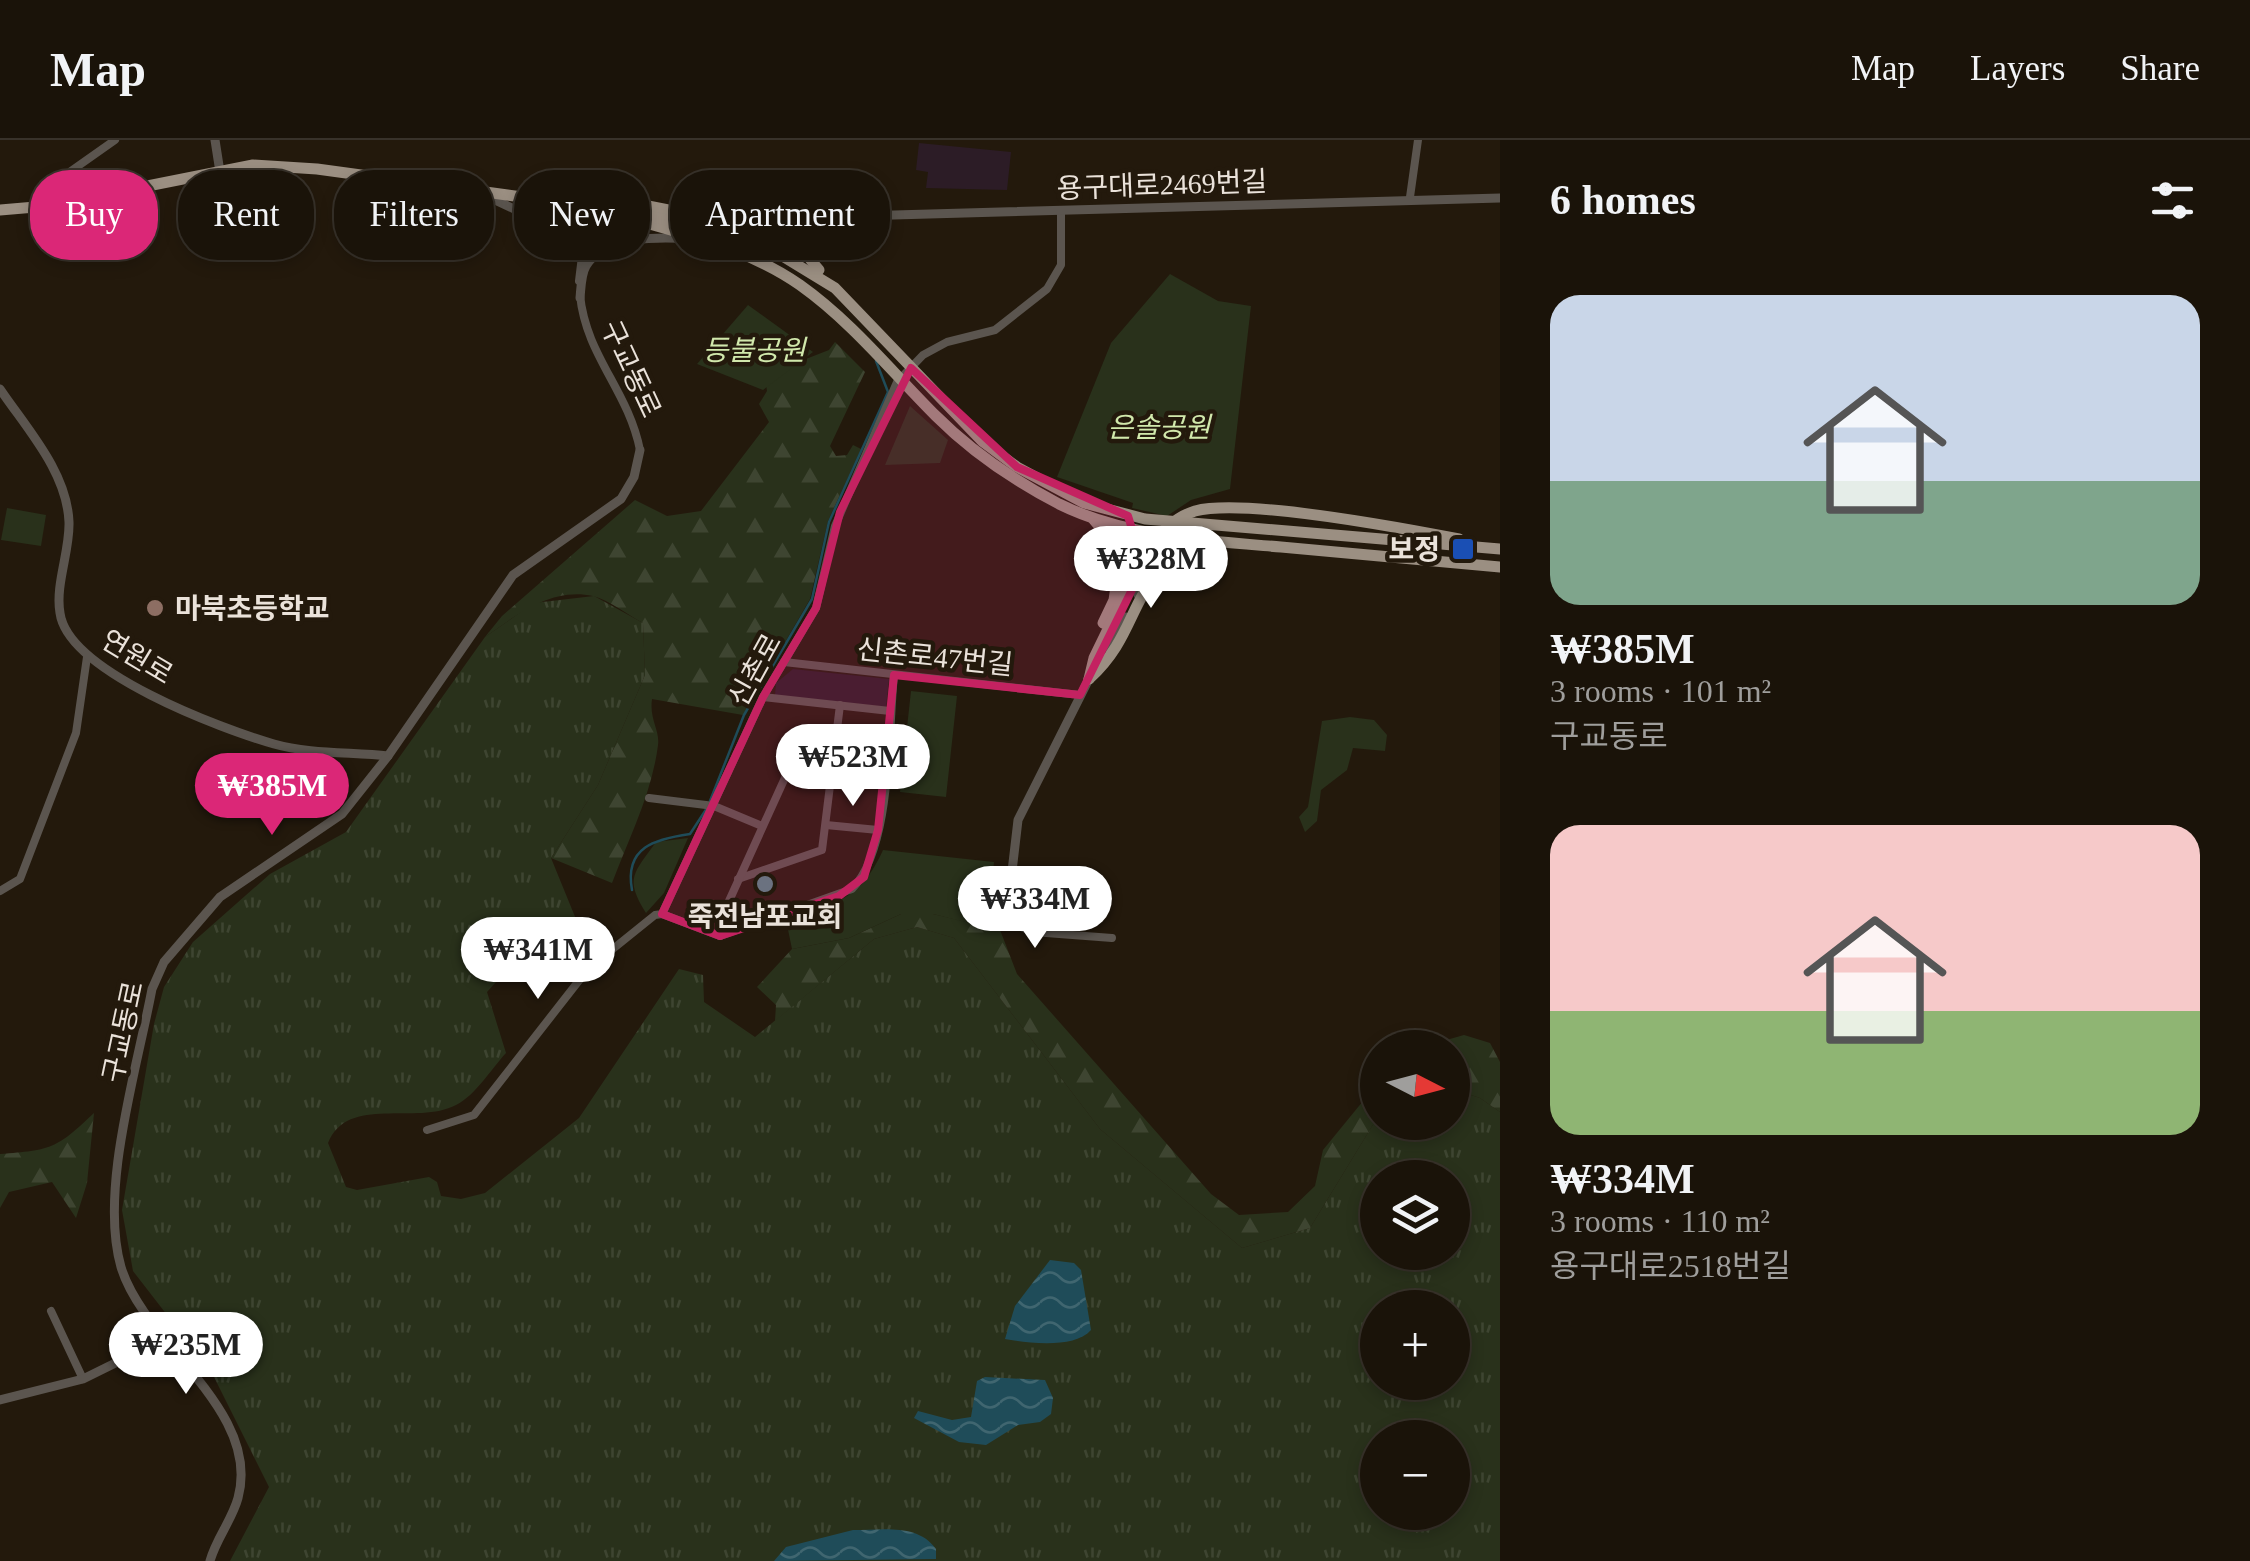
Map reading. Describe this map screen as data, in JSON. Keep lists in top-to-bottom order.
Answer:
{
  "streets": {
    "street": [
      "용구대로2469번길",
      "구교동로",
      "연원로",
      "신촌로47번길",
      "신촌로"
    ]
  },
  "crossings": [
    ["용구대로2469번길", "신촌로"],
    ["구교동로", "연원로"],
    ["신촌로47번길", "신촌로"]
  ],
  "parks": ["등불공원", "은솔공원"],
  "places": {
    "transit": ["보정"],
    "other": ["마북초등학교", "죽전남포교회"]
  },
  "north": "right",
  "page": {
    "header": "Map",
    "nav": ["Map", "Layers", "Share"],
    "heading": "6 homes",
    "chip": [
      "Buy",
      "Rent",
      "Filters",
      "New",
      "Apartment"
    ],
    "list": [
      {
        "name": "₩385M",
        "note": "3 rooms · 101 m² · 구교동로"
      },
      {
        "name": "₩334M",
        "note": "3 rooms · 110 m² · 용구대로2518번길"
      }
    ],
    "price": [
      "₩328M",
      "₩523M",
      "₩385M",
      "₩334M",
      "₩341M",
      "₩235M"
    ],
    "map_buttons": ["+", "−"]
  }
}
